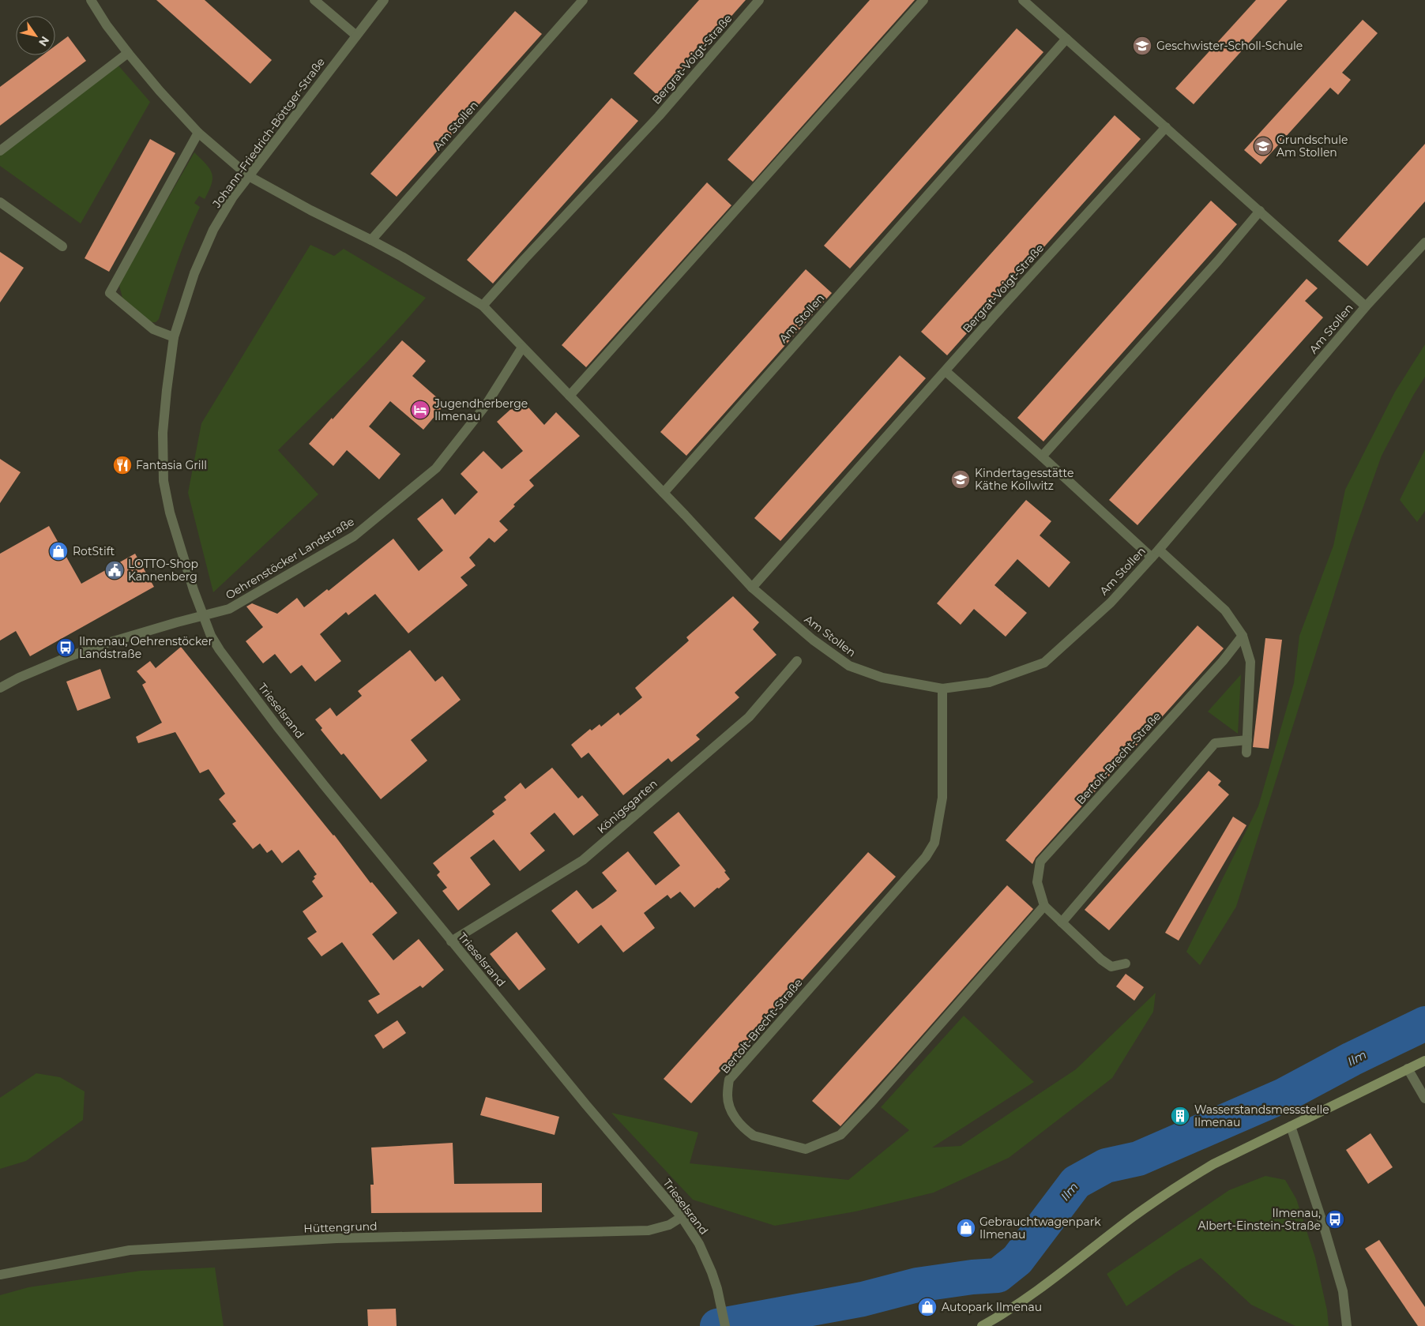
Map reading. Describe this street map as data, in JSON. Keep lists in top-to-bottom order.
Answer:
{
  "streets": {
    "street": [
      "Bergrat-Voigt-Straße",
      "Am Stollen",
      "Johann-Friedrich-Böttger-Straße",
      "Oehrenstöcker Landstraße",
      "Trieselsrand",
      "Bertolt-Brecht-Straße",
      "Königsgarten",
      "Hüttengrund"
    ]
  },
  "crossings": [
    ["Bergrat-Voigt-Straße", "Am Stollen"],
    ["Am Stollen", "Johann-Friedrich-Böttger-Straße"],
    ["Am Stollen", "Oehrenstöcker Landstraße"],
    ["Am Stollen", "Bertolt-Brecht-Straße"],
    ["Johann-Friedrich-Böttger-Straße", "Oehrenstöcker Landstraße"],
    ["Johann-Friedrich-Böttger-Straße", "Trieselsrand"],
    ["Oehrenstöcker Landstraße", "Trieselsrand"],
    ["Trieselsrand", "Königsgarten"],
    ["Trieselsrand", "Hüttengrund"]
  ],
  "water": ["Ilm"],
  "places": {
    "school or university": ["Geschwister-Scholl-Schule", "Grundschule Am Stollen", "Kindertagesstätte Käthe Kollwitz"],
    "hotel": ["Jugendherberge Ilmenau"],
    "restaurant": ["Fantasia Grill"],
    "shop": ["RotStift", "Gebrauchtwagenpark Ilmenau", "Autopark Ilmenau"],
    "public building": ["LOTTO-Shop Kannenberg"],
    "bus stop": ["Ilmenau, Oehrenstöcker Landstraße", "Ilmenau, Albert-Einstein-Straße"],
    "building": ["Wasserstandsmessstelle Ilmenau"]
  },
  "north": "bottom right"
}
